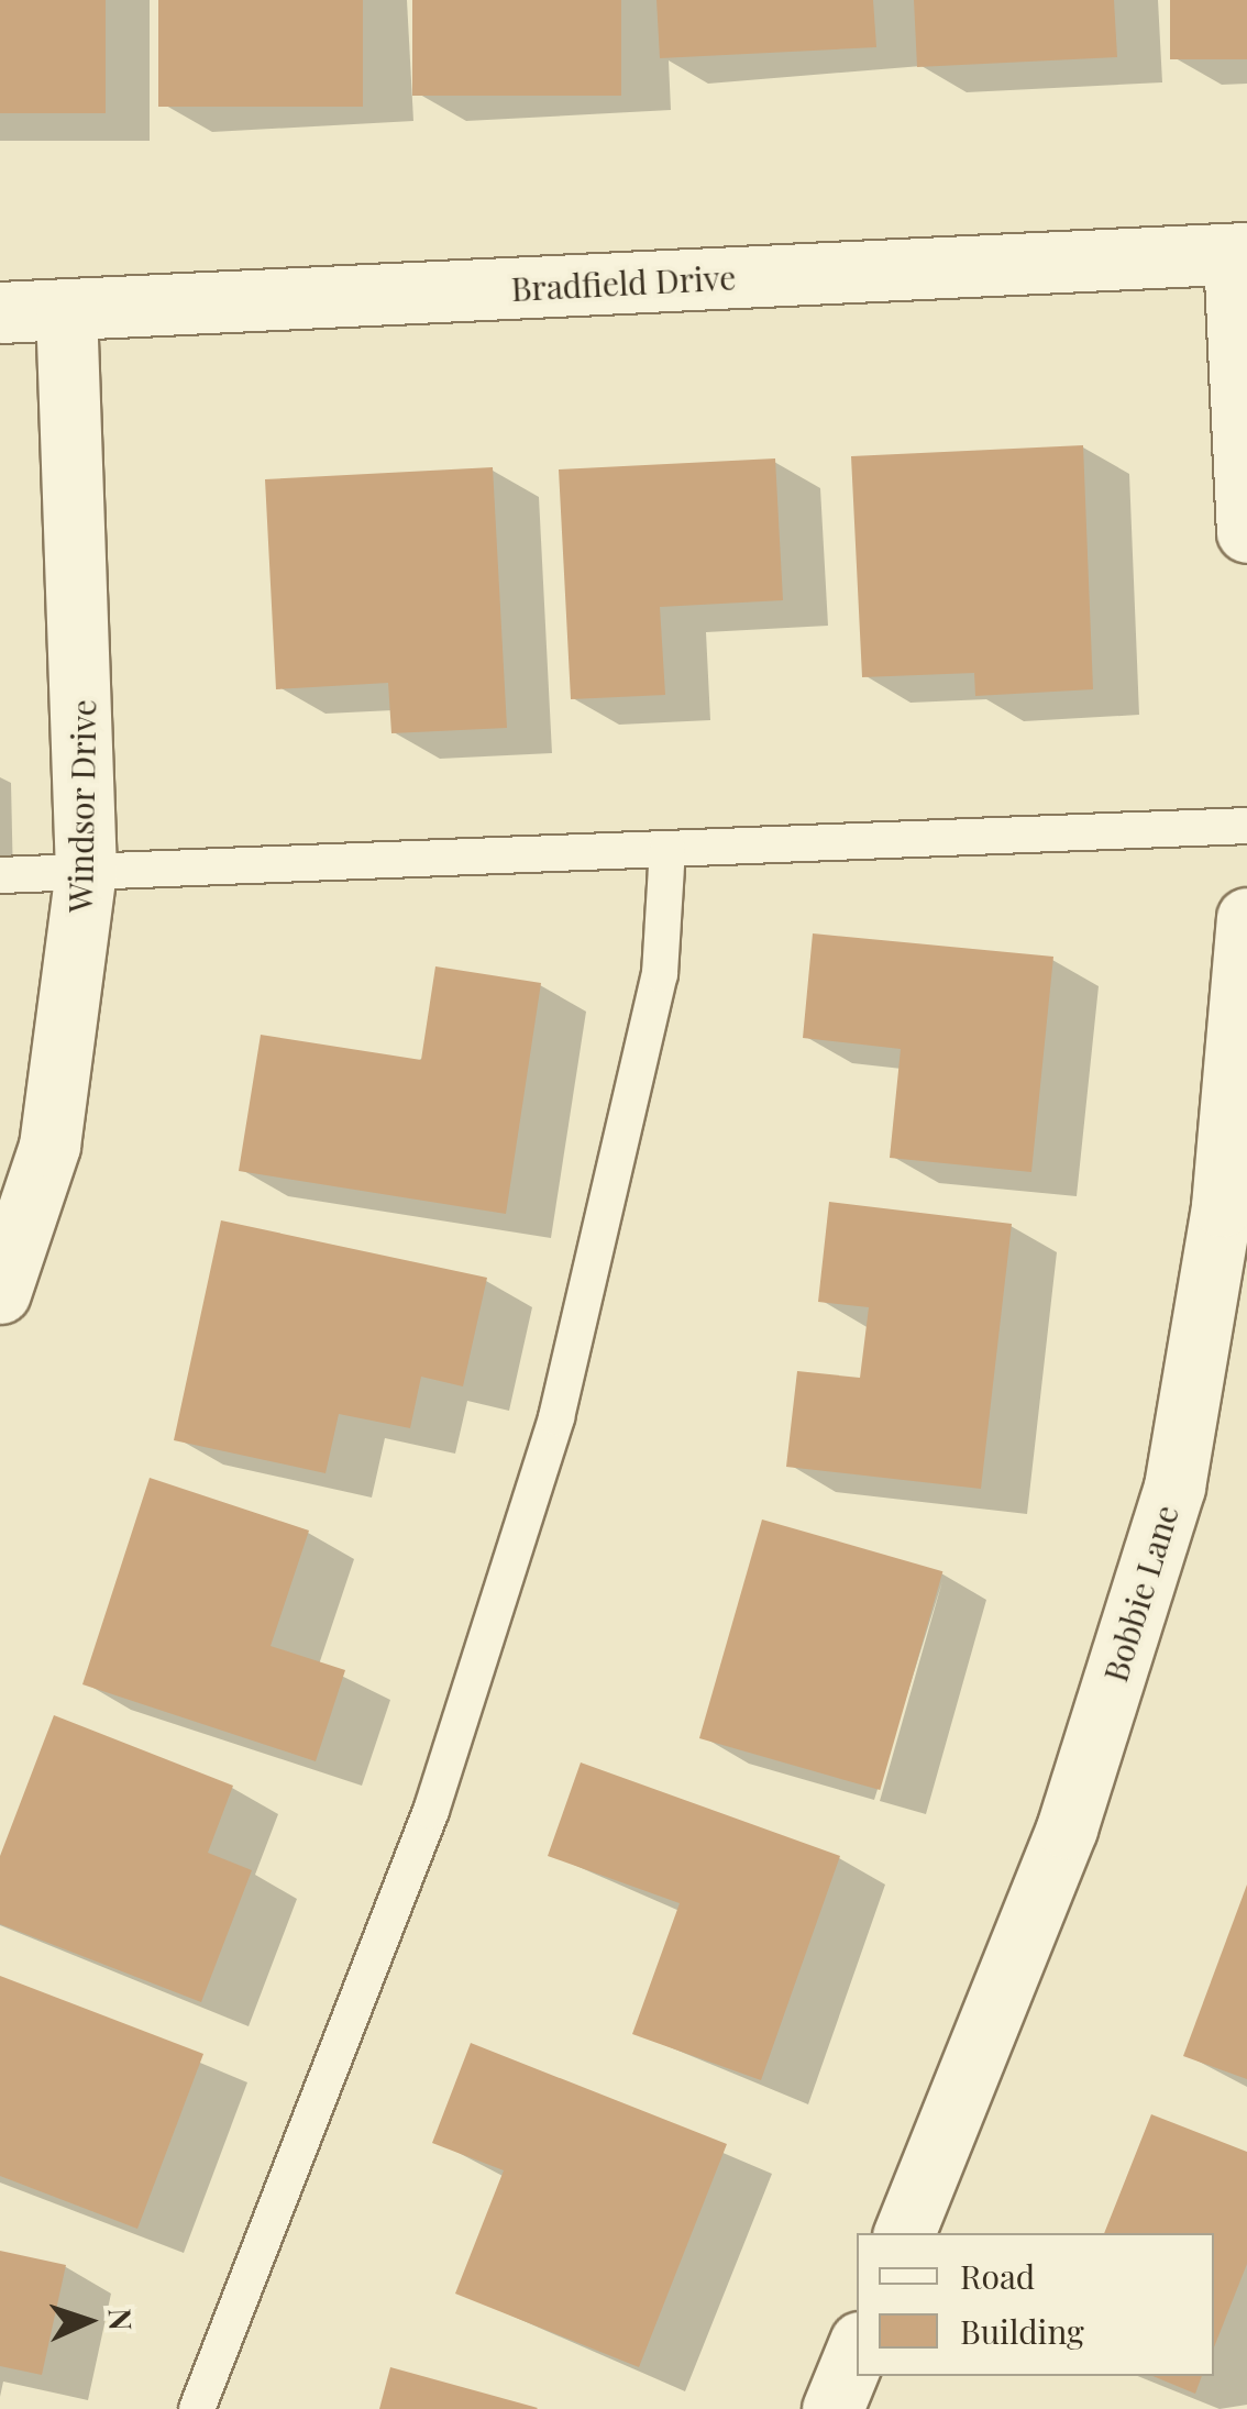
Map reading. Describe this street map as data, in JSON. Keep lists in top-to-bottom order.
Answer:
{
  "streets": {
    "street": ["Bradfield Drive", "Windsor Drive", "Bobbie Lane"]
  },
  "crossings": [
    ["Bradfield Drive", "Windsor Drive"]
  ],
  "legend": ["Road", "Building"],
  "north": "right"
}
